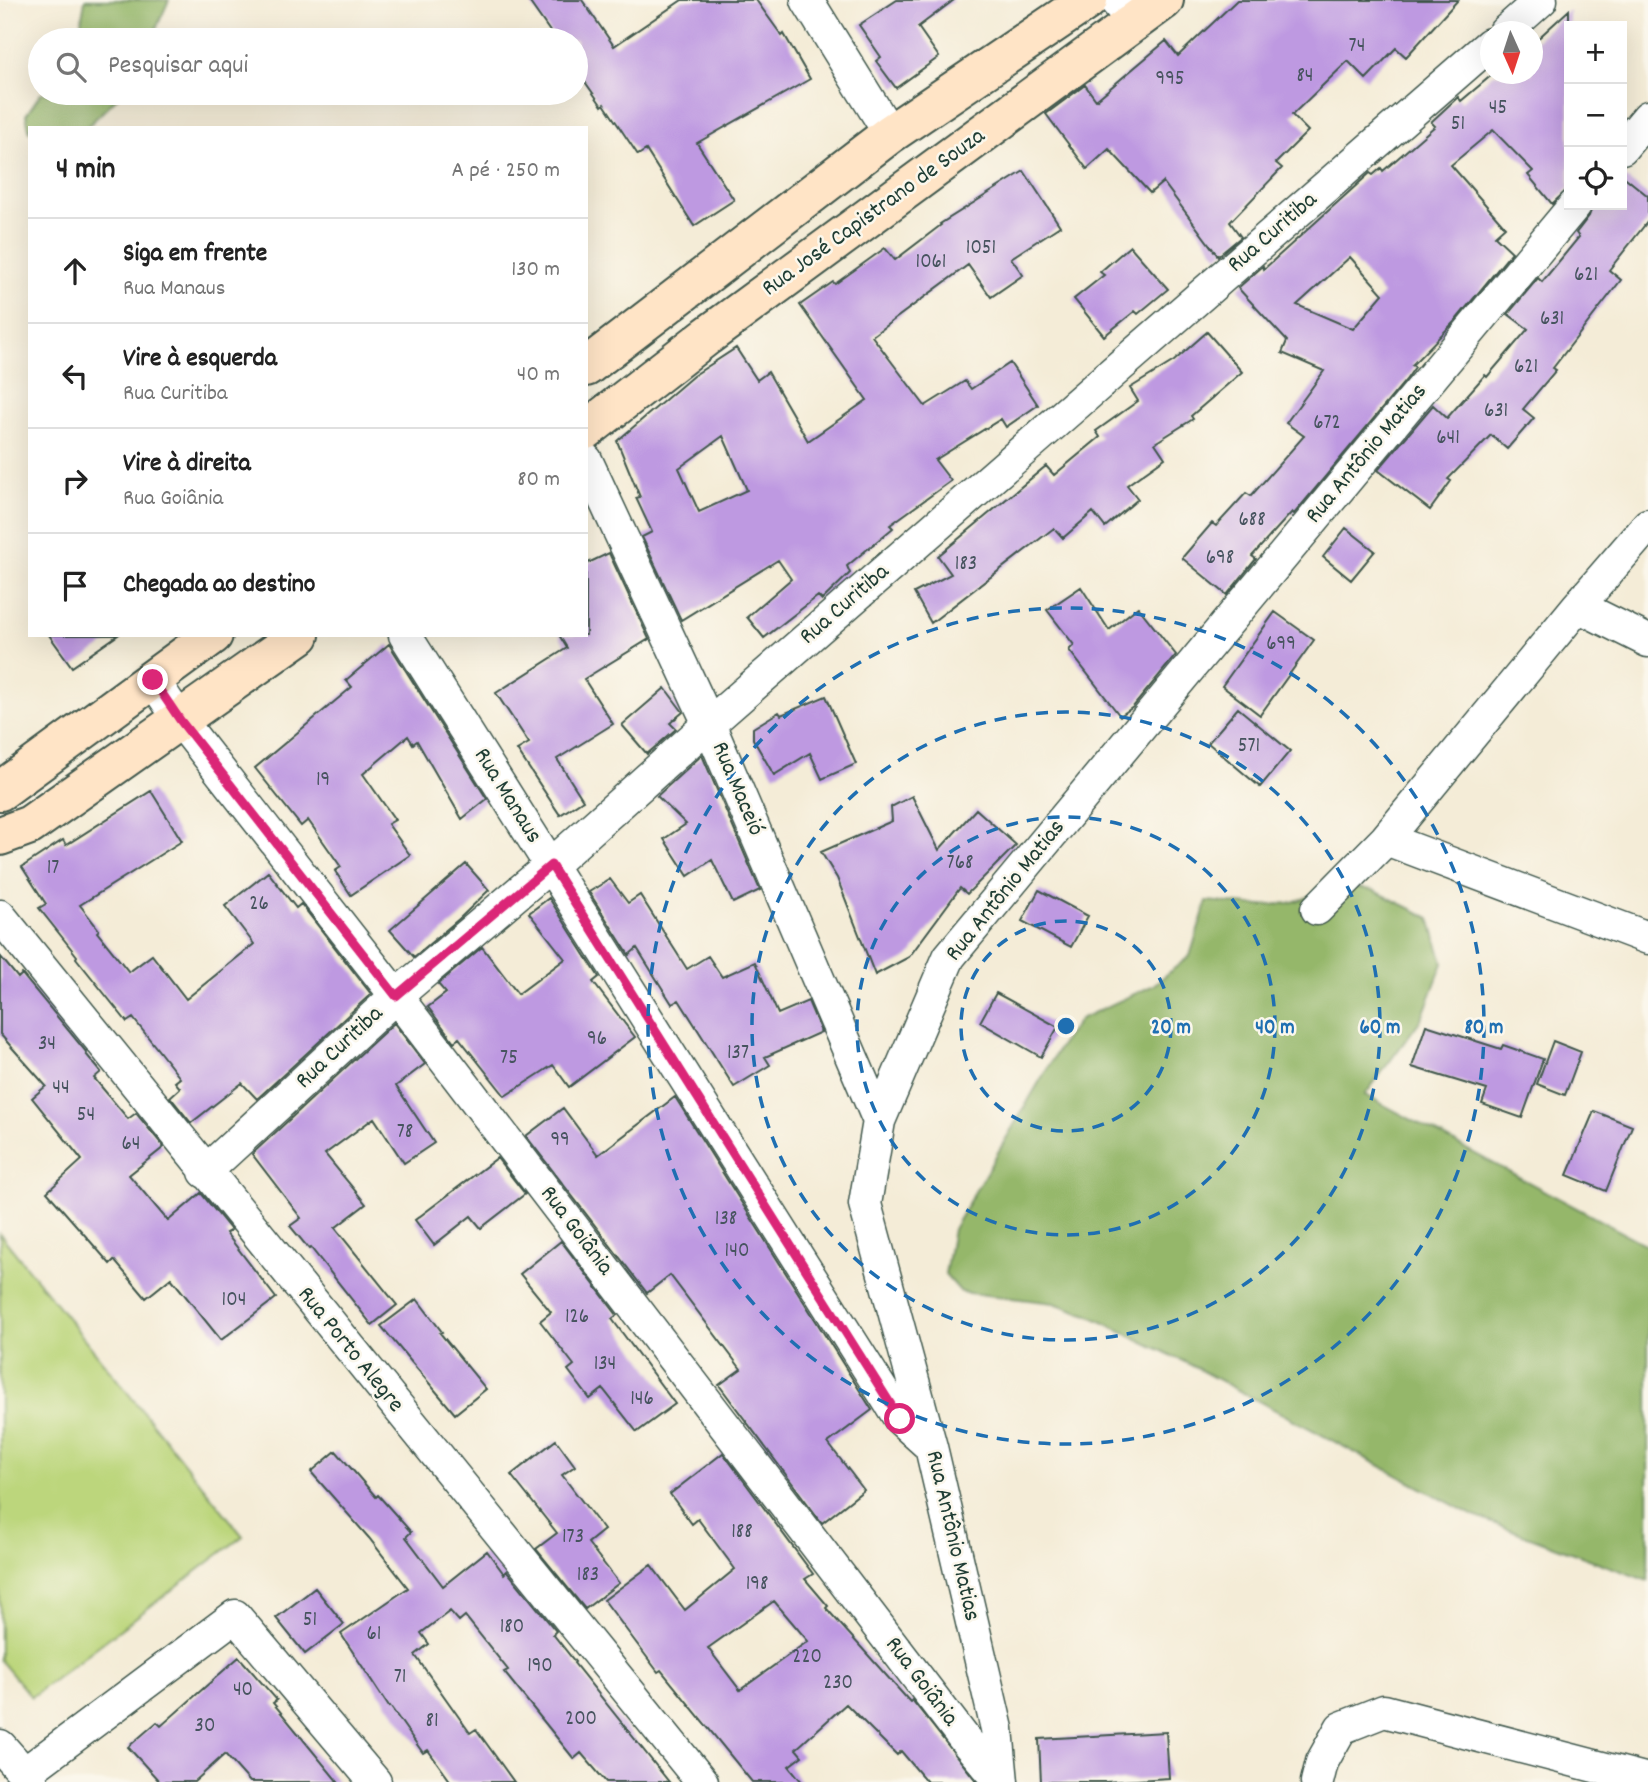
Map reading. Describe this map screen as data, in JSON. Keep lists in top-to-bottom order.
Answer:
{
  "streets": {
    "main road": ["Rua José Capistrano de Souza"],
    "street": [
      "Rua Curitiba",
      "Rua Antônio Matias",
      "Rua Maceió",
      "Rua Manaus",
      "Rua Goiânia",
      "Rua Porto Alegre"
    ]
  },
  "crossings": [
    ["Rua Curitiba", "Rua Maceió"],
    ["Rua Curitiba", "Rua Manaus"],
    ["Rua Curitiba", "Rua Goiânia"],
    ["Rua Curitiba", "Rua Porto Alegre"],
    ["Rua Antônio Matias", "Rua Maceió"],
    ["Rua Antônio Matias", "Rua Manaus"],
    ["Rua Antônio Matias", "Rua Goiânia"]
  ],
  "house_numbers": [
    "74",
    "84",
    "995",
    "45",
    "51",
    "1051",
    "1061",
    "621",
    "631",
    "621",
    "631",
    "672",
    "641",
    "688",
    "698",
    "183",
    "699",
    "571",
    "19",
    "768",
    "17",
    "26",
    "96",
    "34",
    "137",
    "75",
    "44",
    "54",
    "78",
    "99",
    "64",
    "138",
    "140",
    "104",
    "126",
    "134",
    "146",
    "188",
    "173",
    "183",
    "198",
    "51",
    "180",
    "61",
    "220",
    "190",
    "71",
    "230",
    "40",
    "200",
    "81",
    "30"
  ],
  "north": "bottom",
  "page": {
    "map_buttons": ["+", "−"],
    "search": "Pesquisar aqui",
    "heading": ["4 min", "A pé · 250 m"],
    "list": [
      ["Siga em frente", "Rua Manaus", "130 m"],
      ["Vire à esquerda", "Rua Curitiba", "40 m"],
      ["Vire à direita", "Rua Goiânia", "80 m"],
      "Chegada ao destino"
    ]
  },
  "rings": [
    "20 m",
    "40 m",
    "60 m",
    "80 m"
  ]
}
